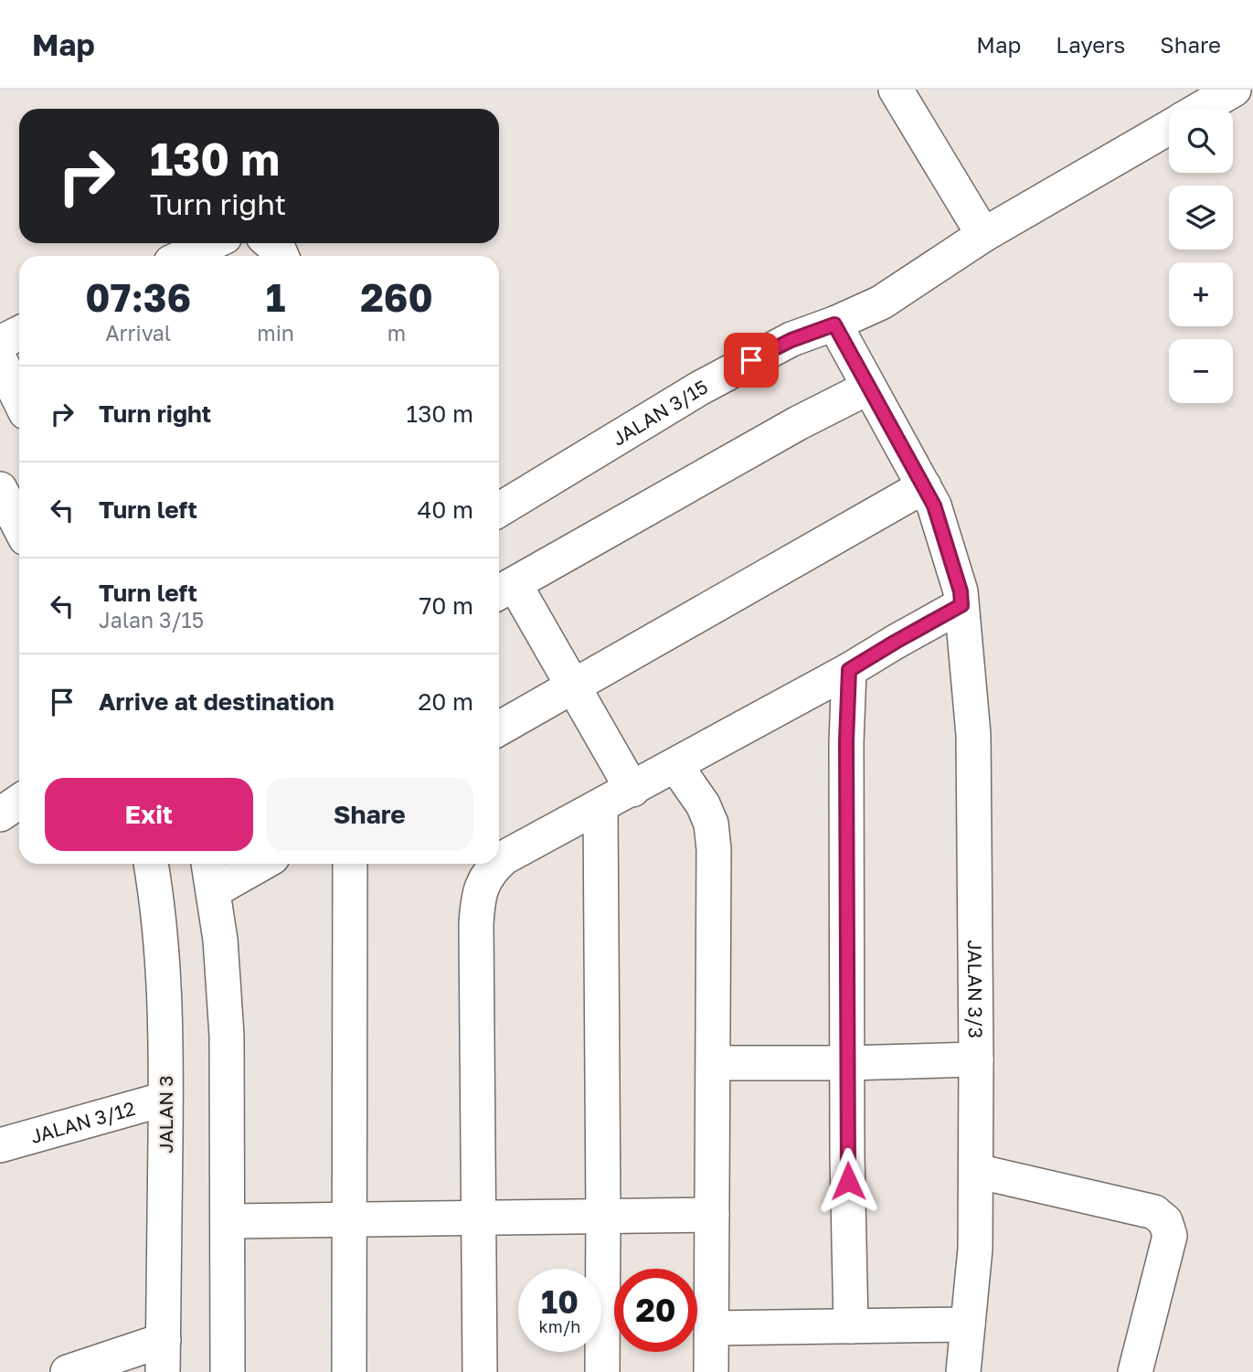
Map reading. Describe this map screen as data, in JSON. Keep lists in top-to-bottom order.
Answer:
{
  "streets": {
    "street": [
      "JALAN 3/15",
      "JALAN 3/3",
      "JALAN 3",
      "JALAN 3/12"
    ]
  },
  "crossings": [
    ["JALAN 3/15", "JALAN 3/3"],
    ["JALAN 3", "JALAN 3/12"]
  ],
  "page": {
    "header": "Map",
    "nav": ["Map", "Layers", "Share"],
    "map_buttons": ["+", "−"],
    "turn": ["130 m", "Turn right"],
    "eta": [
      "07:36",
      "Arrival",
      "1",
      "min",
      "260",
      "m"
    ],
    "list": [
      {
        "name": "Turn right",
        "value": "130 m"
      },
      {
        "name": "Turn left",
        "value": "40 m"
      },
      {
        "name": "Turn left",
        "note": "Jalan 3/15",
        "value": "70 m"
      },
      {
        "name": "Arrive at destination",
        "value": "20 m"
      }
    ],
    "buttons": ["Exit", "Share"],
    "speed": "10 km/h",
    "limit": "20"
  }
}
